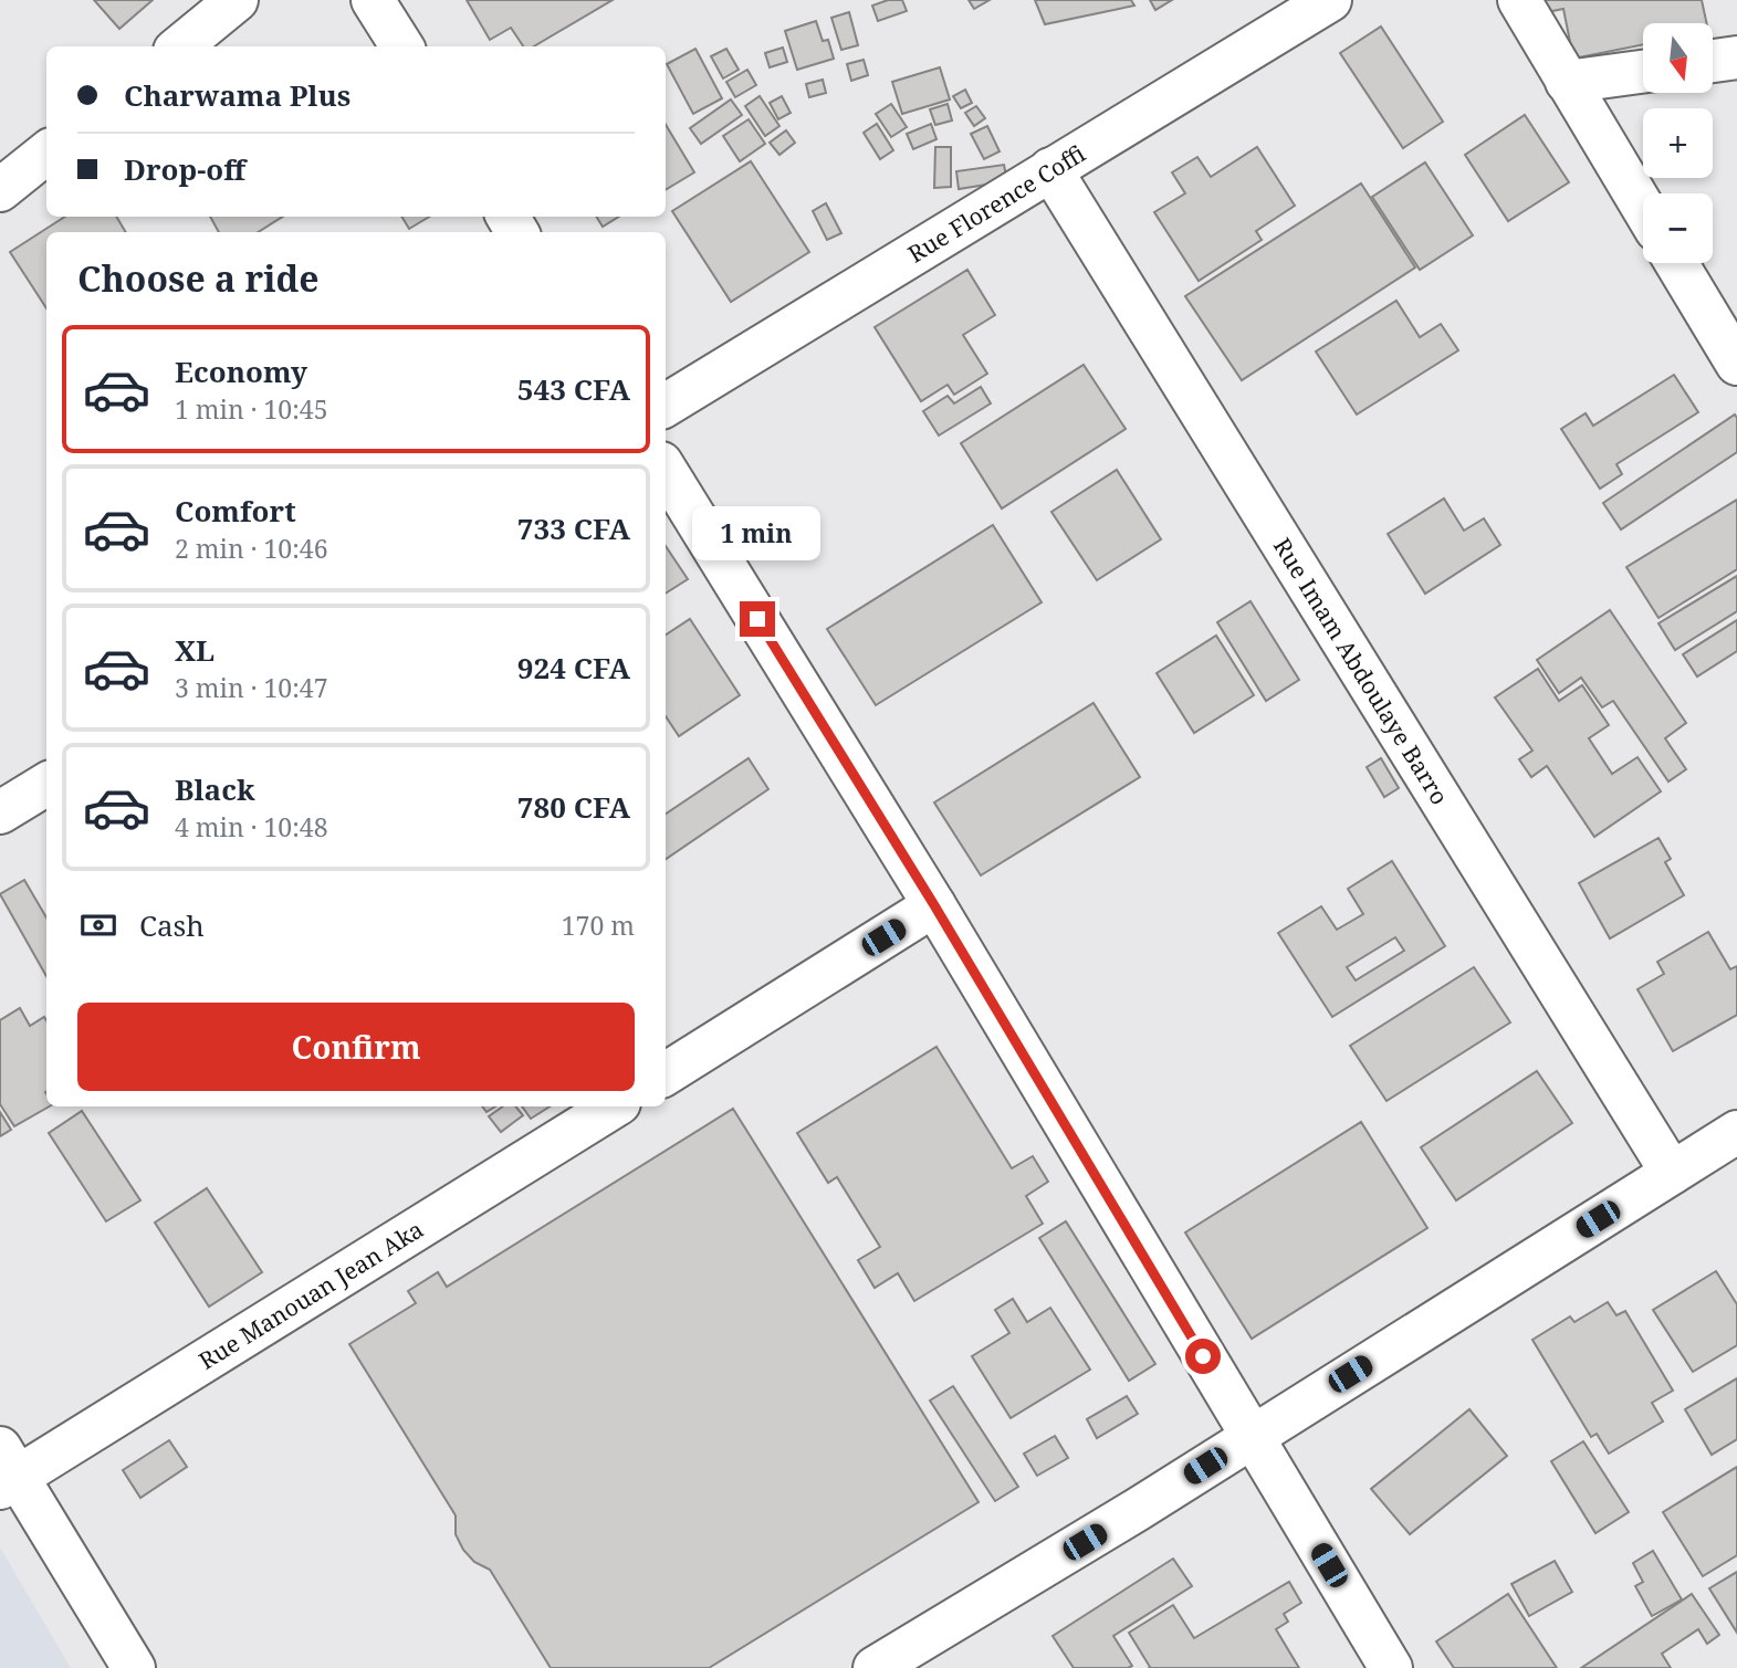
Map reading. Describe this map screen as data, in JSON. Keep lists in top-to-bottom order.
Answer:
{
  "streets": {
    "street": ["Rue Florence Coffi", "Rue Imam Abdoulaye Barro", "Rue Manouan Jean Aka"]
  },
  "crossings": [
    ["Rue Florence Coffi", "Rue Imam Abdoulaye Barro"]
  ],
  "north": "bottom",
  "page": {
    "map_buttons": ["+", "−"],
    "banner": ["Charwama Plus", "Drop-off"],
    "heading": "Choose a ride",
    "list": [
      {
        "name": "Economy",
        "note": "1 min · 10:45",
        "value": "543 CFA"
      },
      {
        "name": "Comfort",
        "note": "2 min · 10:46",
        "value": "733 CFA"
      },
      {
        "name": "XL",
        "note": "3 min · 10:47",
        "value": "924 CFA"
      },
      {
        "name": "Black",
        "note": "4 min · 10:48",
        "value": "780 CFA"
      }
    ],
    "bubble": "1 min",
    "pay": ["Cash", "170 m"],
    "buttons": "Confirm"
  }
}
